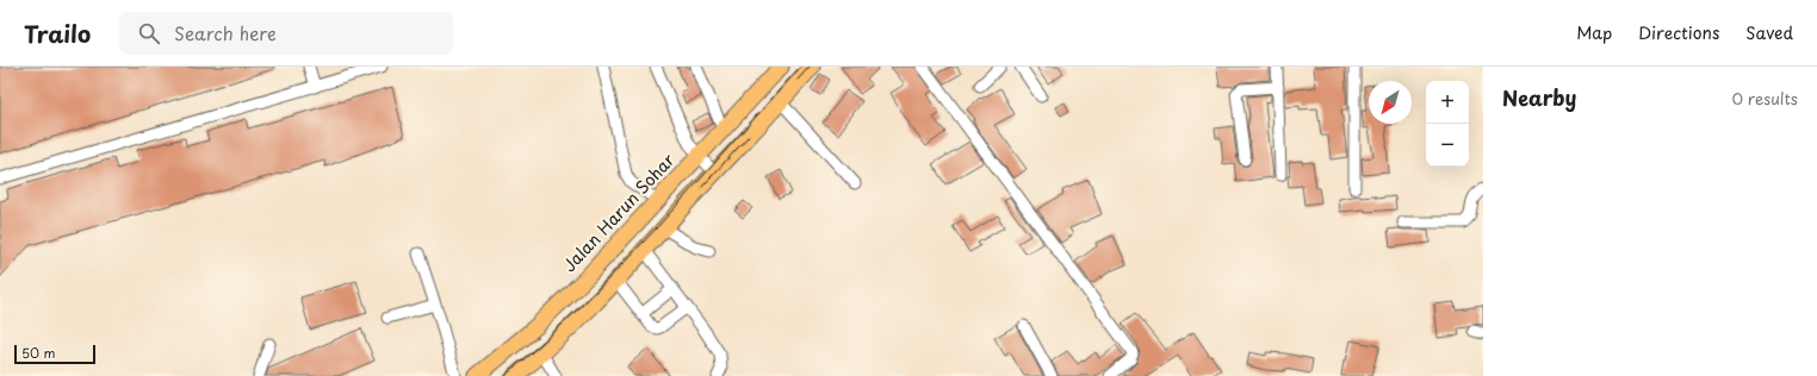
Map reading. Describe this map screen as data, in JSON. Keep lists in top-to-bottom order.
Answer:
{
  "streets": {
    "highway": ["Jalan Harun Sohar"]
  },
  "scale_bar": "50 m",
  "north": "bottom left",
  "page": {
    "header": "Trailo",
    "search": "Search here",
    "nav": ["Map", "Directions", "Saved"],
    "heading": ["Nearby", "0 results"],
    "map_buttons": ["+", "−"],
    "scale": "50 m"
  }
}
